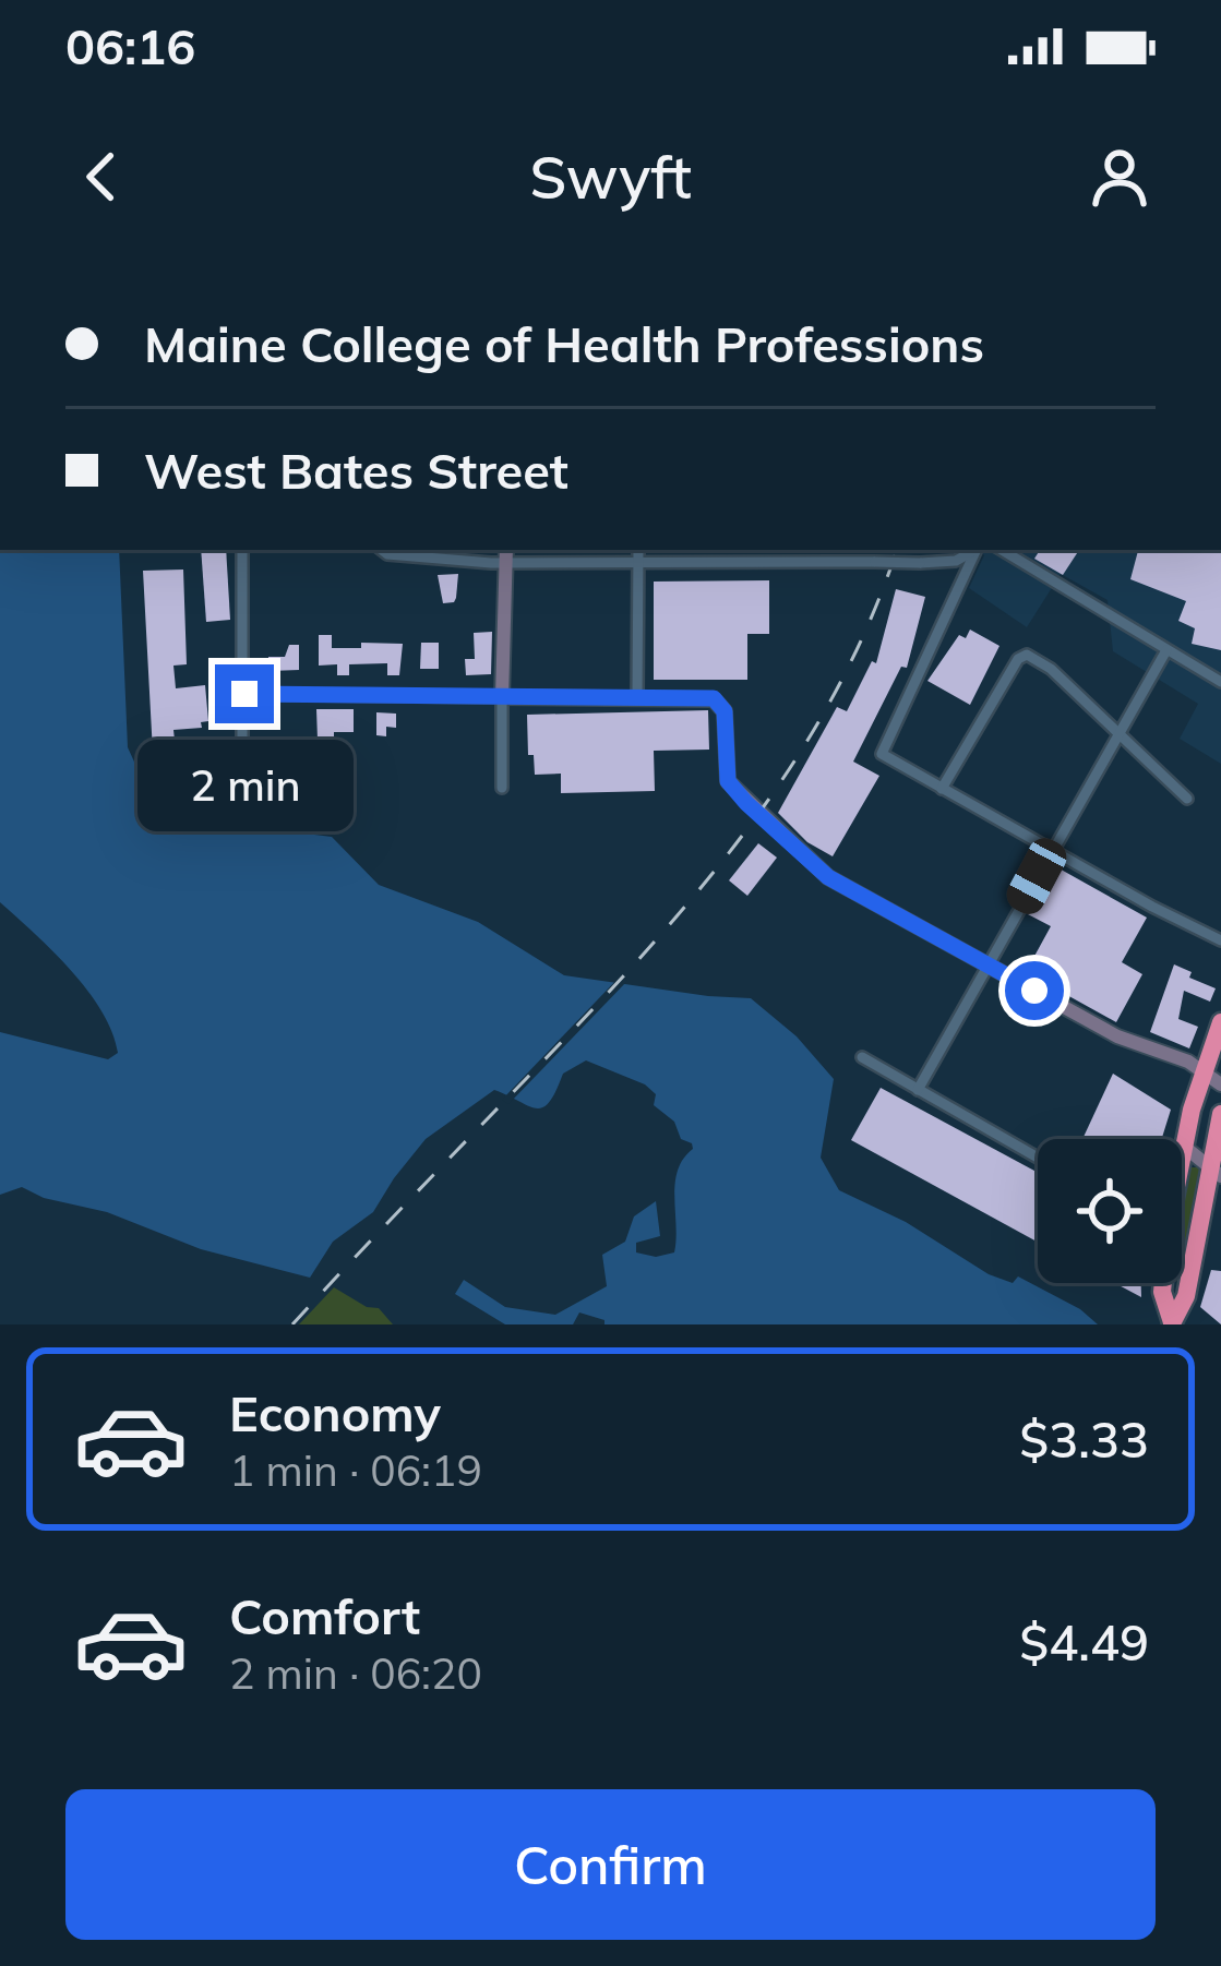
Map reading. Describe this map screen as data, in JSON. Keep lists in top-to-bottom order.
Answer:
{
  "page": {
    "status": "06:16",
    "header": "Swyft",
    "banner": ["Maine College of Health Professions", "West Bates Street"],
    "bubble": "2 min",
    "list": [
      {
        "name": "Economy",
        "note": "1 min · 06:19",
        "value": "$3.33"
      },
      {
        "name": "Comfort",
        "note": "2 min · 06:20",
        "value": "$4.49"
      }
    ],
    "buttons": "Confirm"
  }
}
